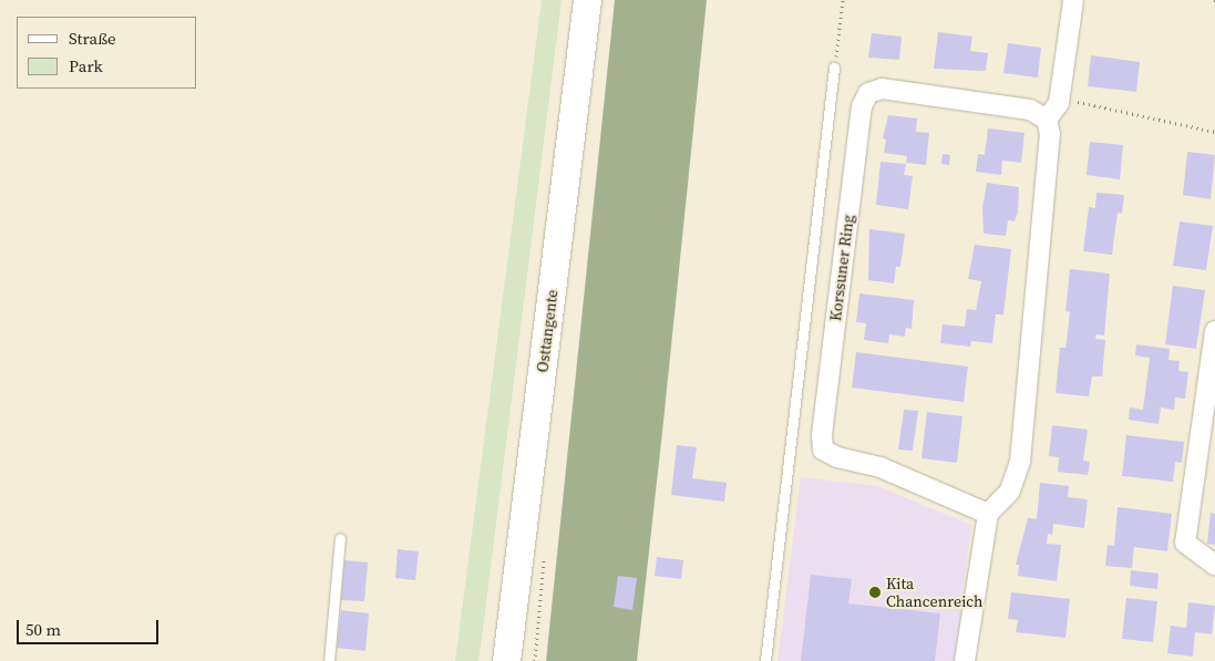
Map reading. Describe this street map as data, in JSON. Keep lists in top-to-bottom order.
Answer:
{
  "streets": {
    "main road": ["Osttangente"],
    "street": ["Korssuner Ring"]
  },
  "places": ["Kita Chancenreich"],
  "legend": ["Straße", "Park"],
  "scale_bar": "50 m"
}
